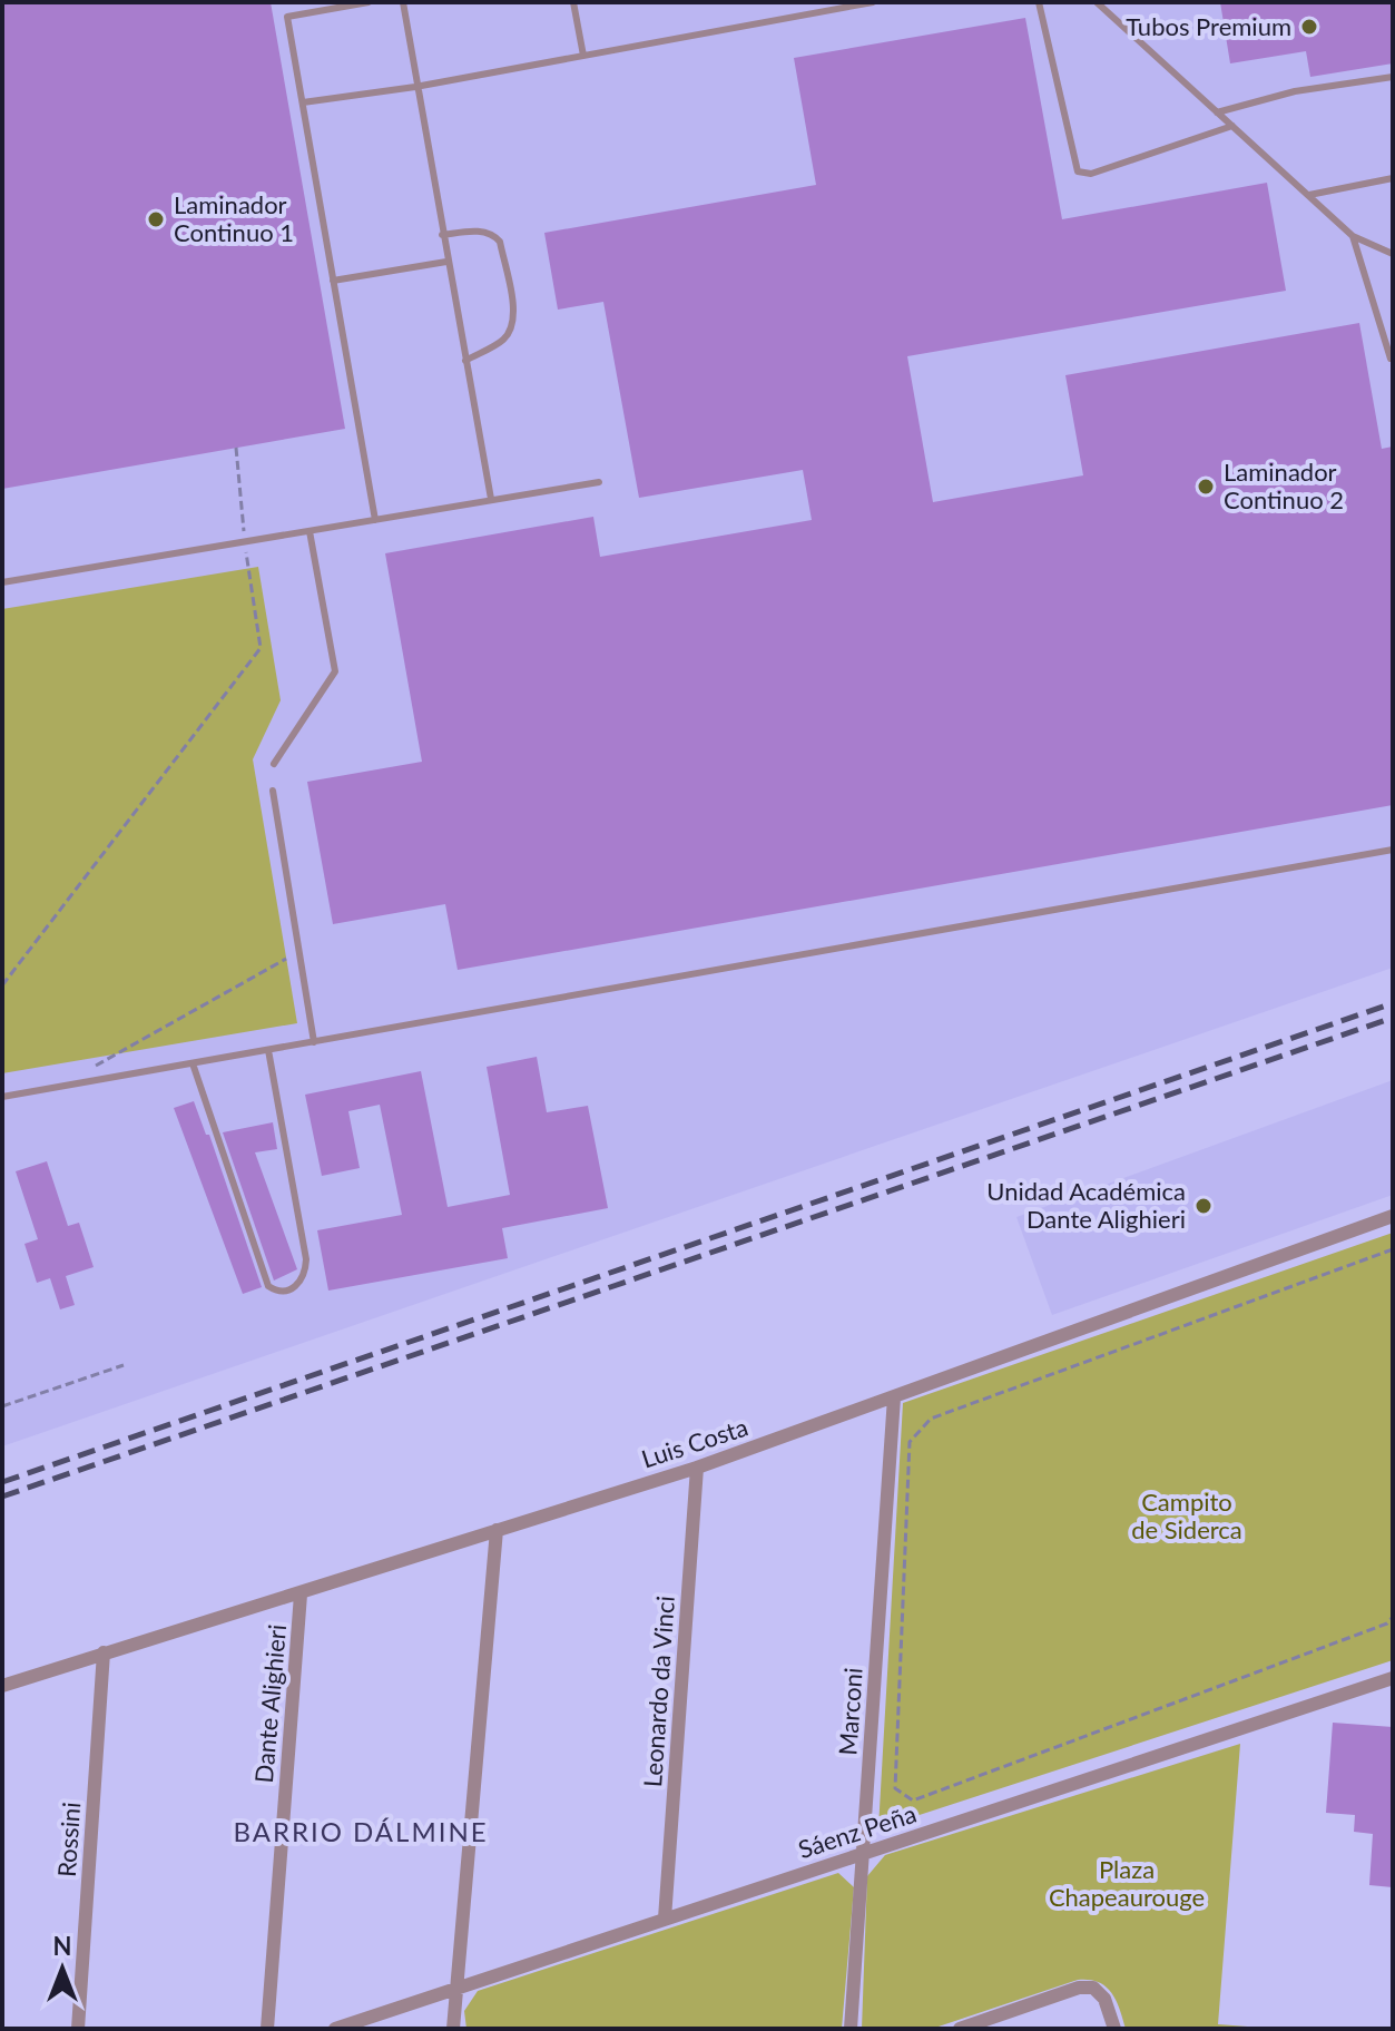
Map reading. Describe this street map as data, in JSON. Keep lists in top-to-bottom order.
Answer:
{
  "streets": {
    "street": [
      "Luis Costa",
      "Leonardo da Vinci",
      "Dante Alighieri",
      "Marconi",
      "Sáenz Peña",
      "Rossini"
    ]
  },
  "crossings": [
    ["Luis Costa", "Leonardo da Vinci"],
    ["Luis Costa", "Dante Alighieri"],
    ["Luis Costa", "Marconi"],
    ["Luis Costa", "Rossini"],
    ["Leonardo da Vinci", "Sáenz Peña"],
    ["Marconi", "Sáenz Peña"]
  ],
  "districts": ["BARRIO DÁLMINE"],
  "parks": ["Campito de Siderca", "Plaza Chapeaurouge"],
  "places": [
    "Tubos Premium",
    "Laminador Continuo 1",
    "Laminador Continuo 2",
    "Unidad Académica Dante Alighieri"
  ],
  "north": "top"
}
